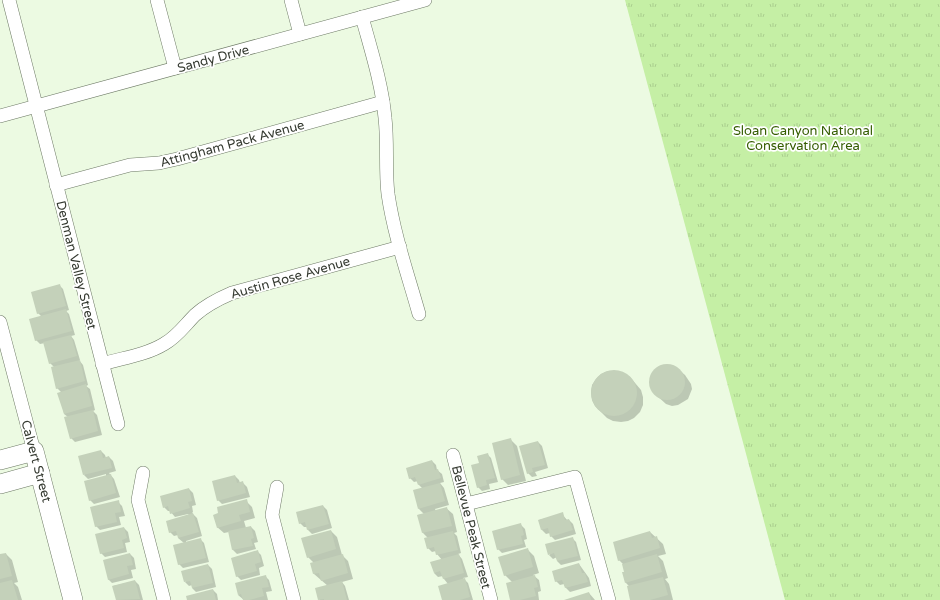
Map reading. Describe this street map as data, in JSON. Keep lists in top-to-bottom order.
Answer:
{
  "streets": {
    "street": [
      "Sandy Drive",
      "Attingham Pack Avenue",
      "Denman Valley Street",
      "Austin Rose Avenue",
      "Calvert Street",
      "Bellevue Peak Street"
    ]
  },
  "crossings": [
    ["Sandy Drive", "Denman Valley Street"],
    ["Attingham Pack Avenue", "Denman Valley Street"],
    ["Denman Valley Street", "Austin Rose Avenue"]
  ],
  "parks": ["Sloan Canyon National Conservation Area"]
}
